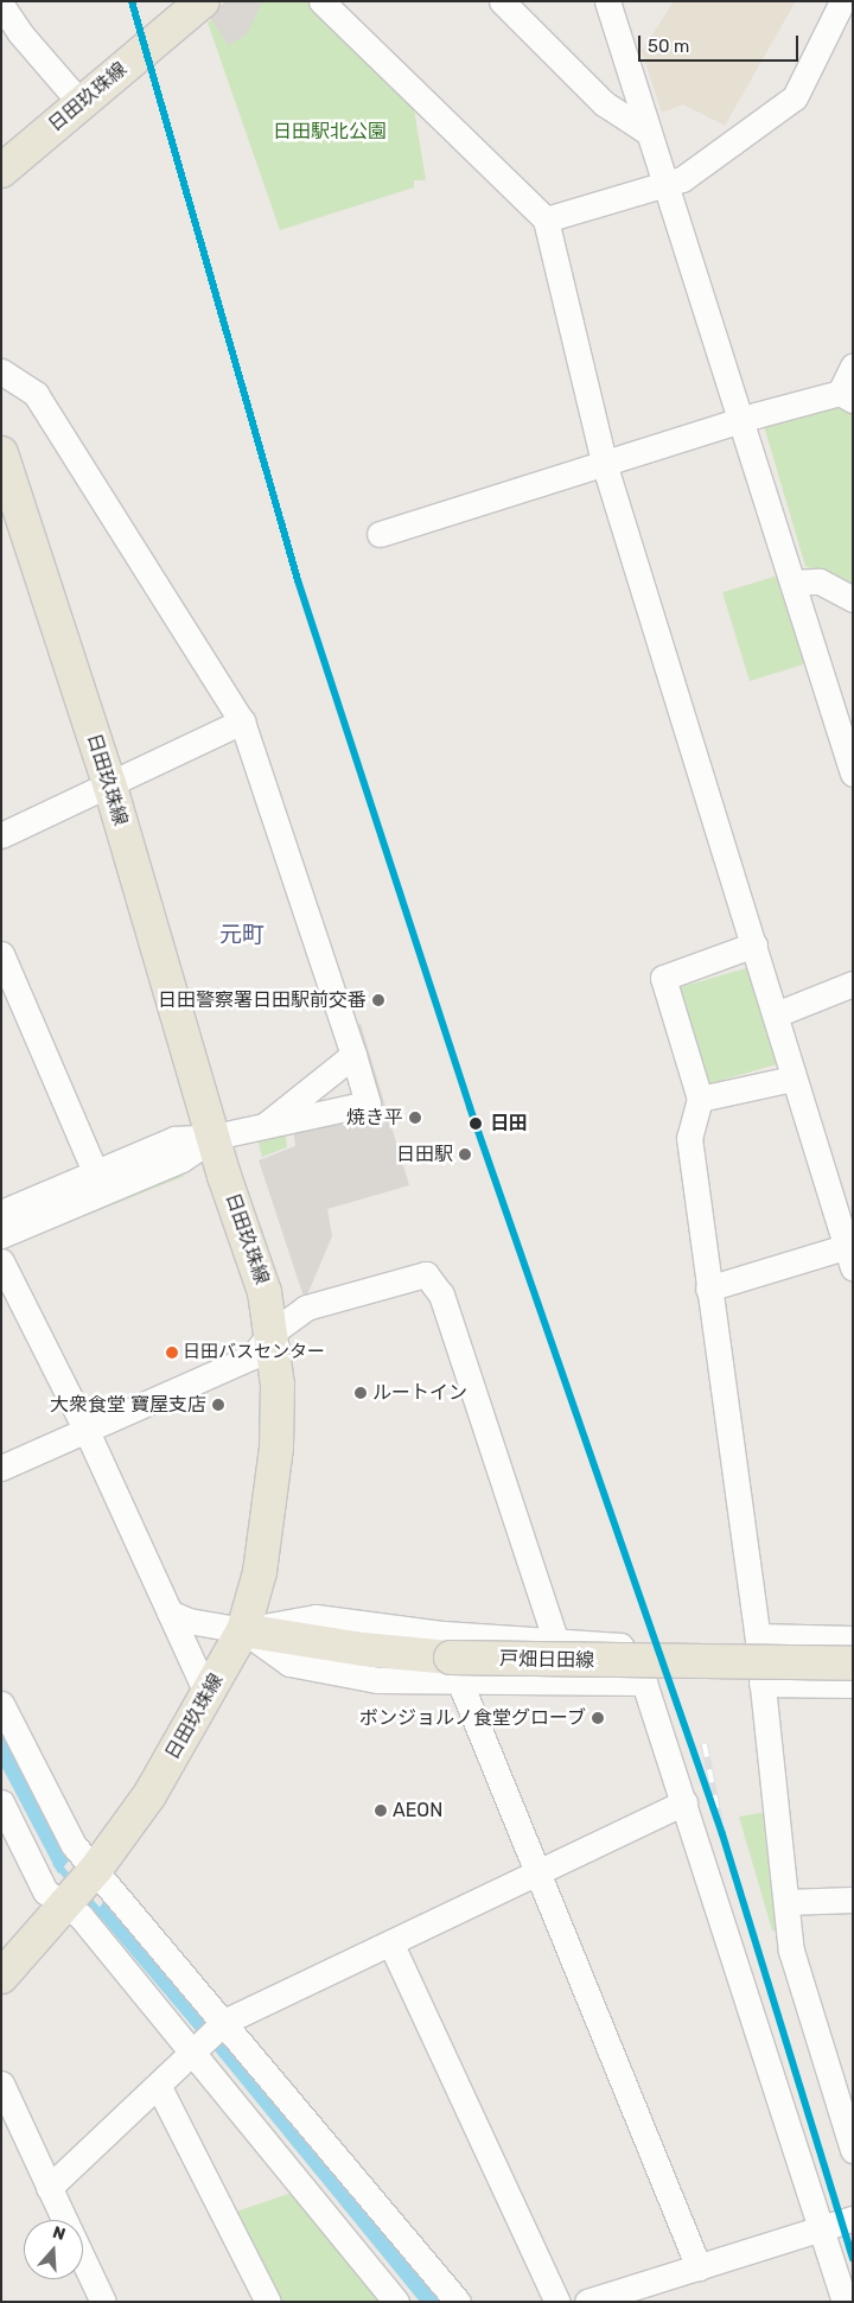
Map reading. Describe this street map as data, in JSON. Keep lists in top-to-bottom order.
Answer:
{
  "streets": {
    "main road": ["日田玖珠線", "戸畑日田線"]
  },
  "crossings": [
    ["日田玖珠線", "戸畑日田線"]
  ],
  "districts": ["元町"],
  "parks": ["日田駅北公園"],
  "places": [
    "日田警察署日田駅前交番",
    "焼き平",
    "日田",
    "日田駅",
    "日田バスセンター",
    "ルートイン",
    "大衆食堂 寶屋支店",
    "ボンジョルノ食堂グローブ",
    "AEON"
  ],
  "scale_bar": "50 m",
  "north": "top"
}
